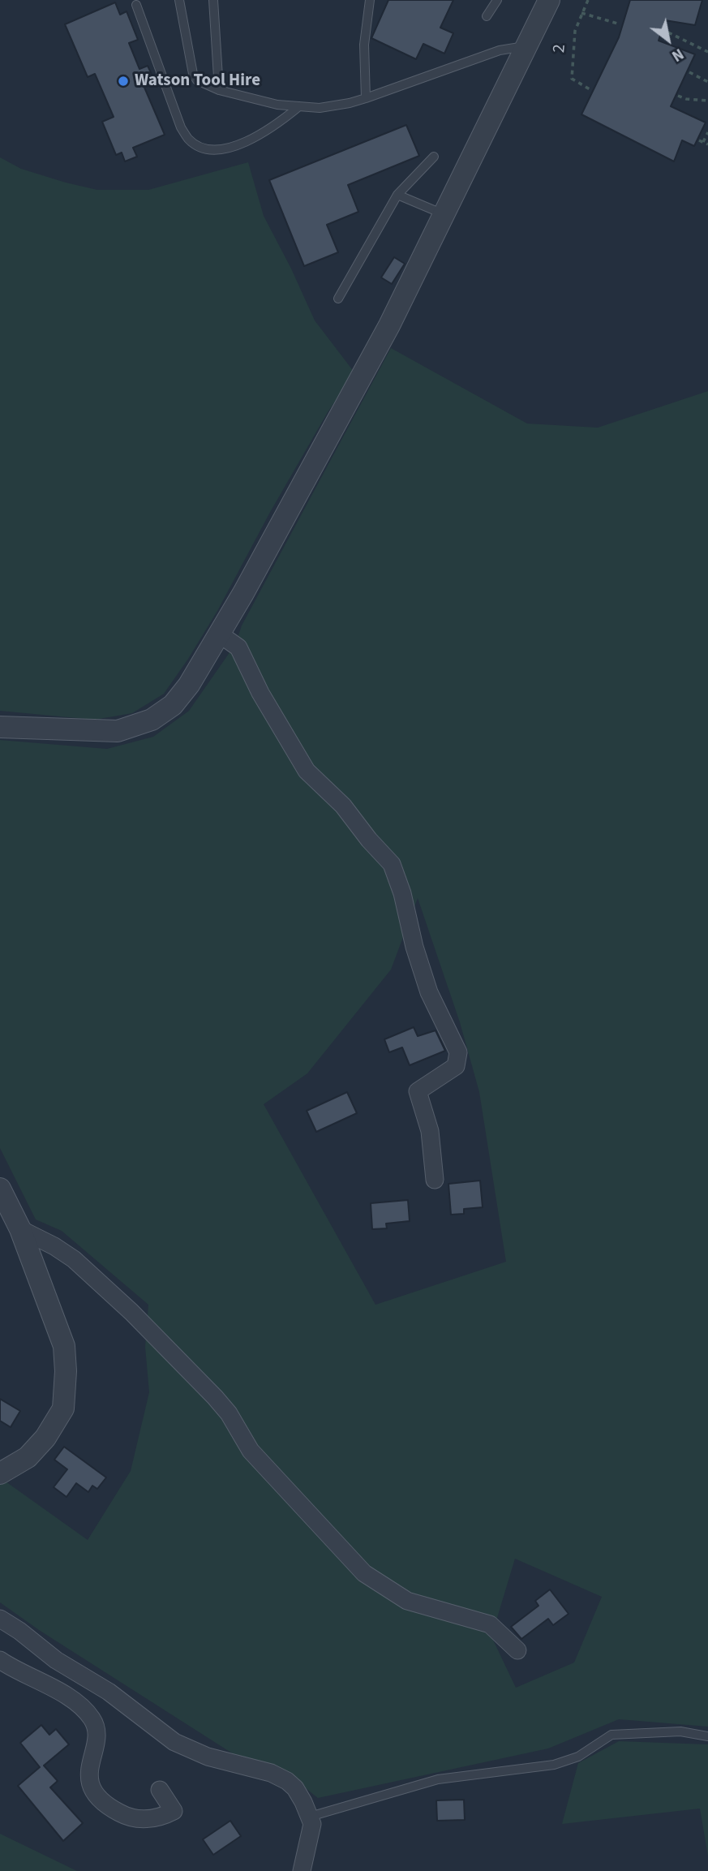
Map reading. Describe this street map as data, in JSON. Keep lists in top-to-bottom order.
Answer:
{
  "streets": {
    "path": ["2"]
  },
  "places": ["Watson Tool Hire"],
  "north": "bottom right"
}
